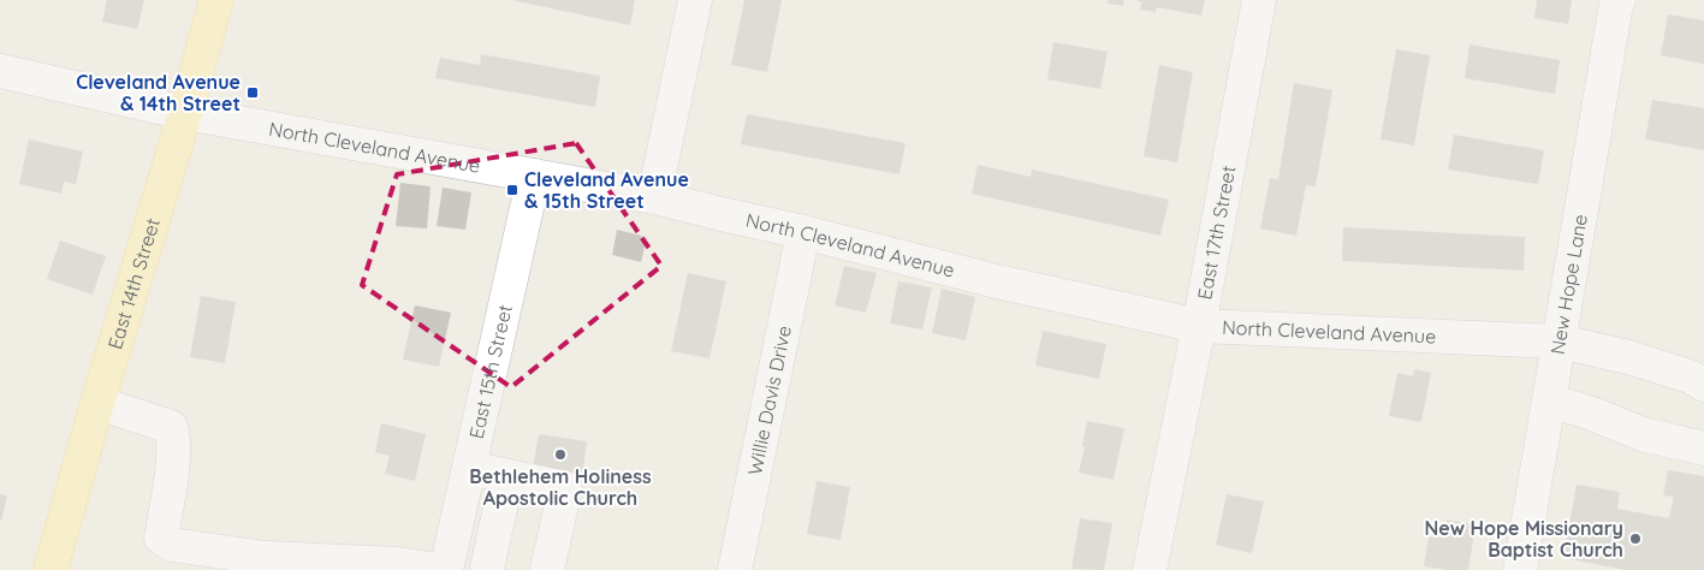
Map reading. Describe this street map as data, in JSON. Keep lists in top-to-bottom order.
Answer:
{
  "streets": {
    "main road": ["East 14th Street"],
    "street": [
      "North Cleveland Avenue",
      "East 17th Street",
      "New Hope Lane",
      "East 15th Street",
      "Willie Davis Drive"
    ]
  },
  "crossings": [
    ["North Cleveland Avenue", "East 17th Street"],
    ["North Cleveland Avenue", "East 14th Street"],
    ["North Cleveland Avenue", "New Hope Lane"],
    ["North Cleveland Avenue", "East 15th Street"],
    ["North Cleveland Avenue", "Willie Davis Drive"]
  ],
  "places": {
    "transit": ["Cleveland Avenue & 14th Street", "Cleveland Avenue & 15th Street"],
    "other": ["Bethlehem Holiness Apostolic Church", "New Hope Missionary Baptist Church"]
  }
}
